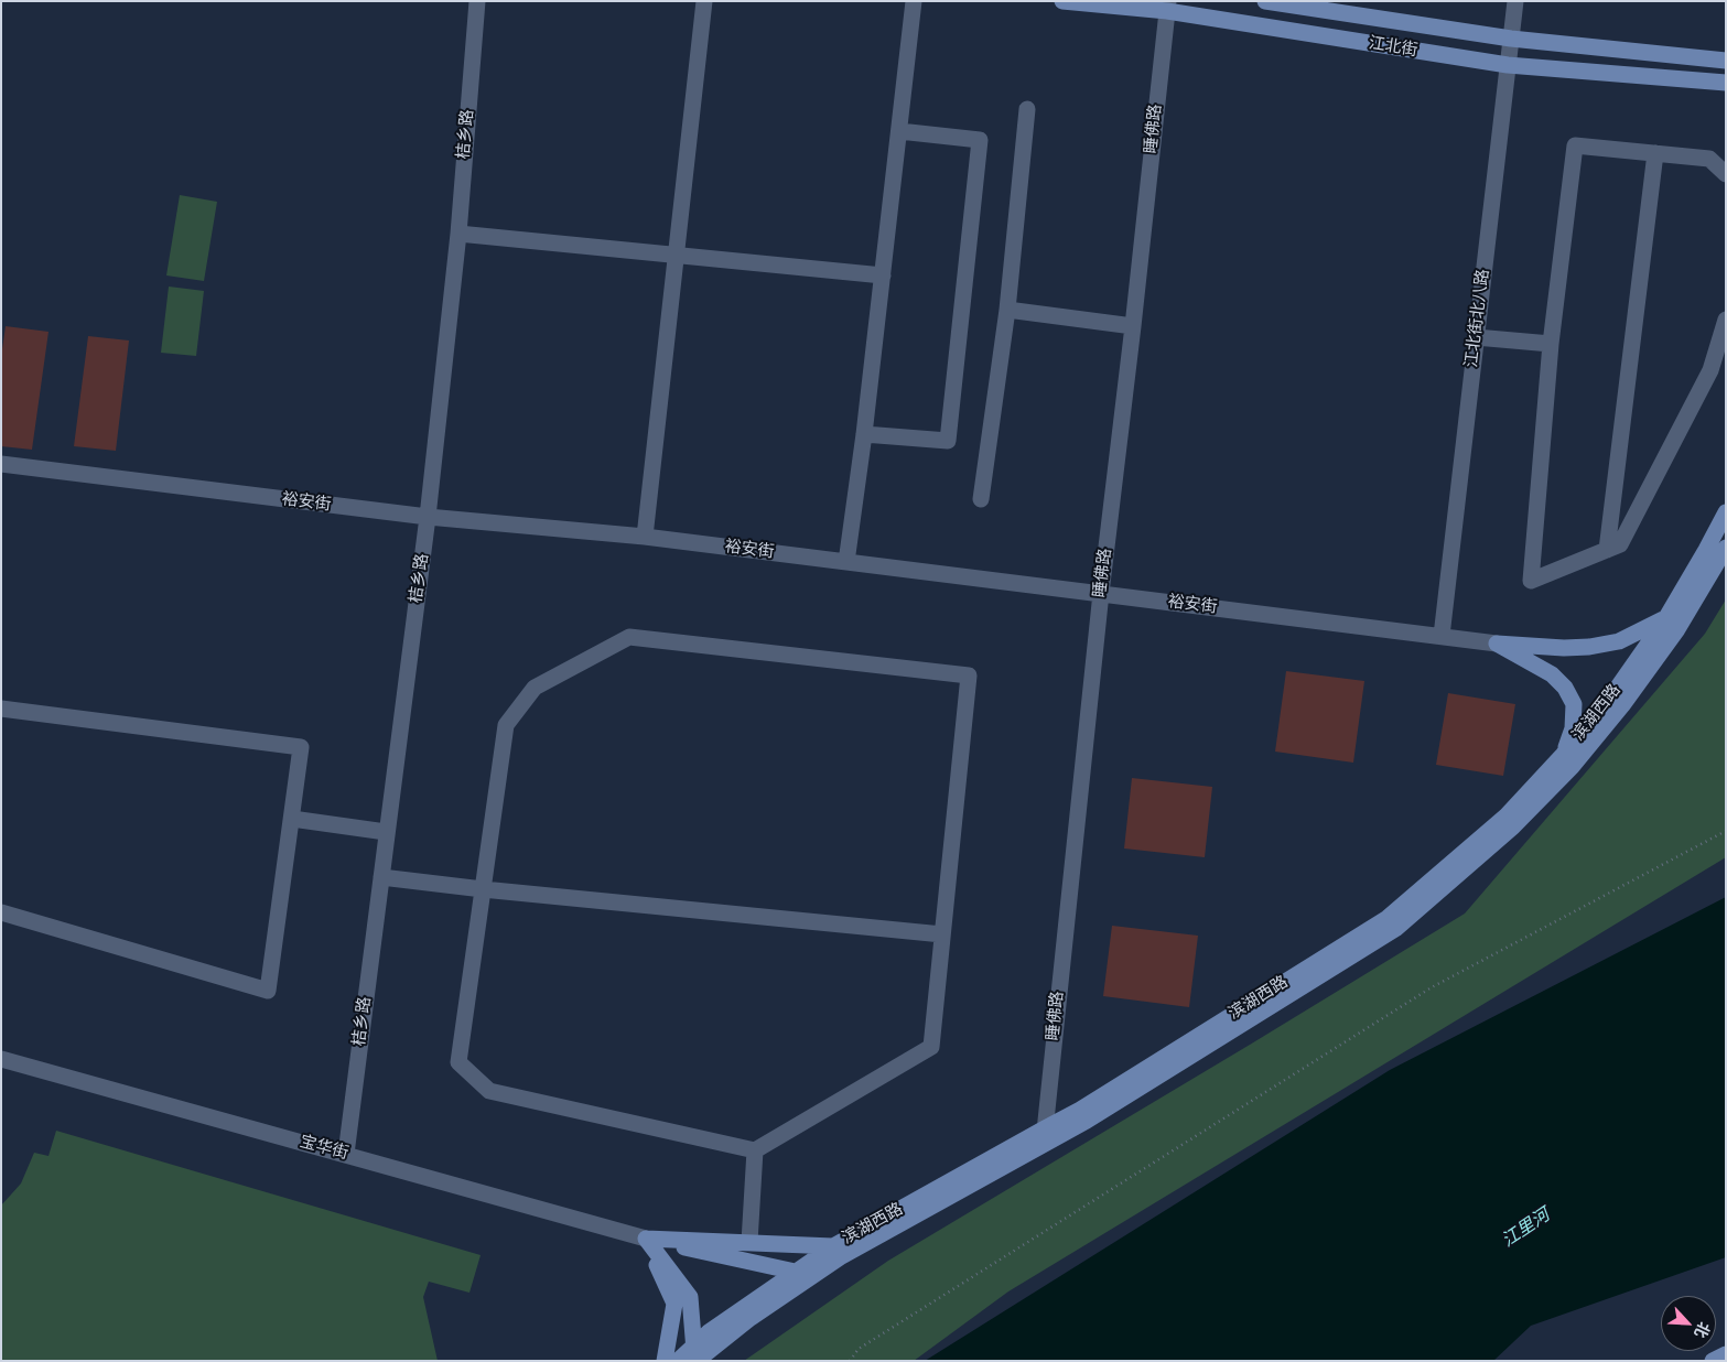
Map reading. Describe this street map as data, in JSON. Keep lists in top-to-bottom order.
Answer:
{
  "streets": {
    "main road": ["江北街", "滨湖西路"],
    "street": [
      "睡佛路",
      "桔乡路",
      "江北街北八路",
      "裕安街",
      "宝华街"
    ]
  },
  "crossings": [
    ["江北街", "睡佛路"],
    ["江北街", "江北街北八路"],
    ["睡佛路", "裕安街"],
    ["睡佛路", "滨湖西路"],
    ["桔乡路", "裕安街"],
    ["桔乡路", "宝华街"],
    ["江北街北八路", "裕安街"]
  ],
  "water": ["江里河"],
  "north": "bottom right"
}
